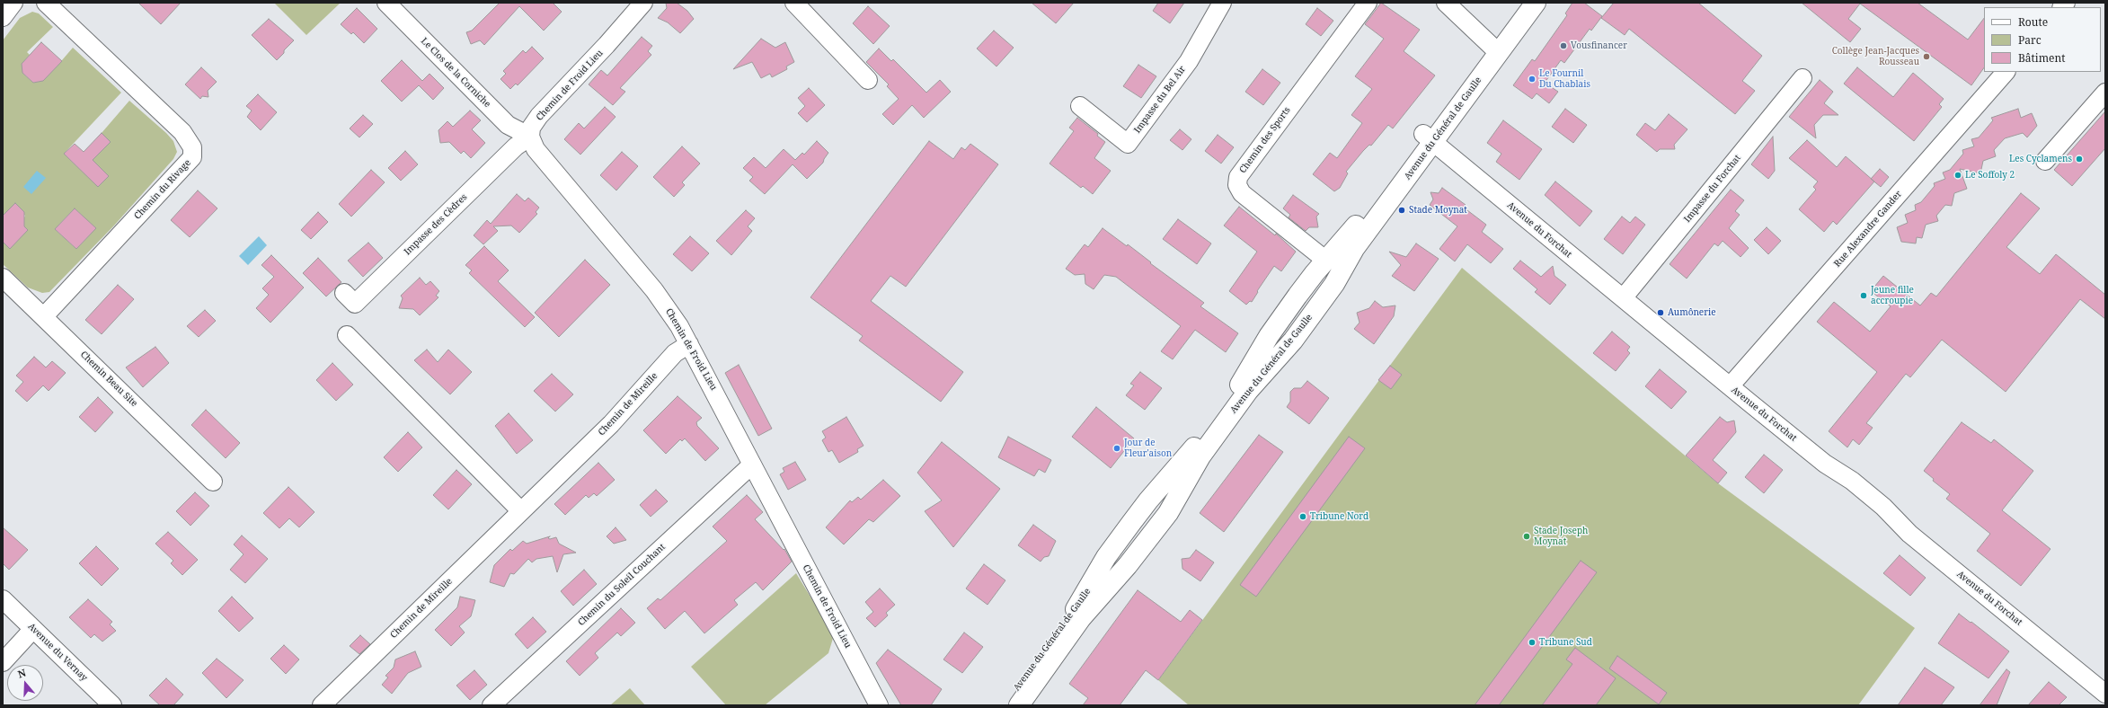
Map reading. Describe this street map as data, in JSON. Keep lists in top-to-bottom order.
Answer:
{
  "streets": {
    "main road": ["Avenue du Général de Gaulle"],
    "street": [
      "Le Clos de la Corniche",
      "Chemin de Froid Lieu",
      "Impasse du Bel Air",
      "Chemin des Sports",
      "Impasse du Forchat",
      "Chemin du Rivage",
      "Impasse des Cèdres",
      "Rue Alexandre Gander",
      "Avenue du Forchat",
      "Chemin Beau Site",
      "Chemin de Mireille",
      "Chemin du Soleil Couchant",
      "Avenue du Vernay"
    ]
  },
  "crossings": [
    ["Le Clos de la Corniche", "Chemin de Froid Lieu"],
    ["Le Clos de la Corniche", "Impasse des Cèdres"],
    ["Chemin de Froid Lieu", "Impasse des Cèdres"],
    ["Chemin de Froid Lieu", "Chemin de Mireille"],
    ["Chemin de Froid Lieu", "Chemin du Soleil Couchant"],
    ["Avenue du Général de Gaulle", "Chemin des Sports"],
    ["Avenue du Général de Gaulle", "Avenue du Forchat"],
    ["Impasse du Forchat", "Avenue du Forchat"],
    ["Chemin du Rivage", "Chemin Beau Site"],
    ["Rue Alexandre Gander", "Avenue du Forchat"]
  ],
  "places": [
    "Vousfinancer",
    "Collège Jean-Jacques Rousseau",
    "Le Fournil Du Chablais",
    "Les Cyclamens",
    "Le Soffoly 2",
    "Stade Moynat",
    "Jeune fille accroupie",
    "Aumônerie",
    "Jour de Fleur'aison",
    "Tribune Nord",
    "Stade Joseph Moynat",
    "Tribune Sud"
  ],
  "legend": ["Route", "Parc", "Bâtiment"],
  "north": "top"
}
